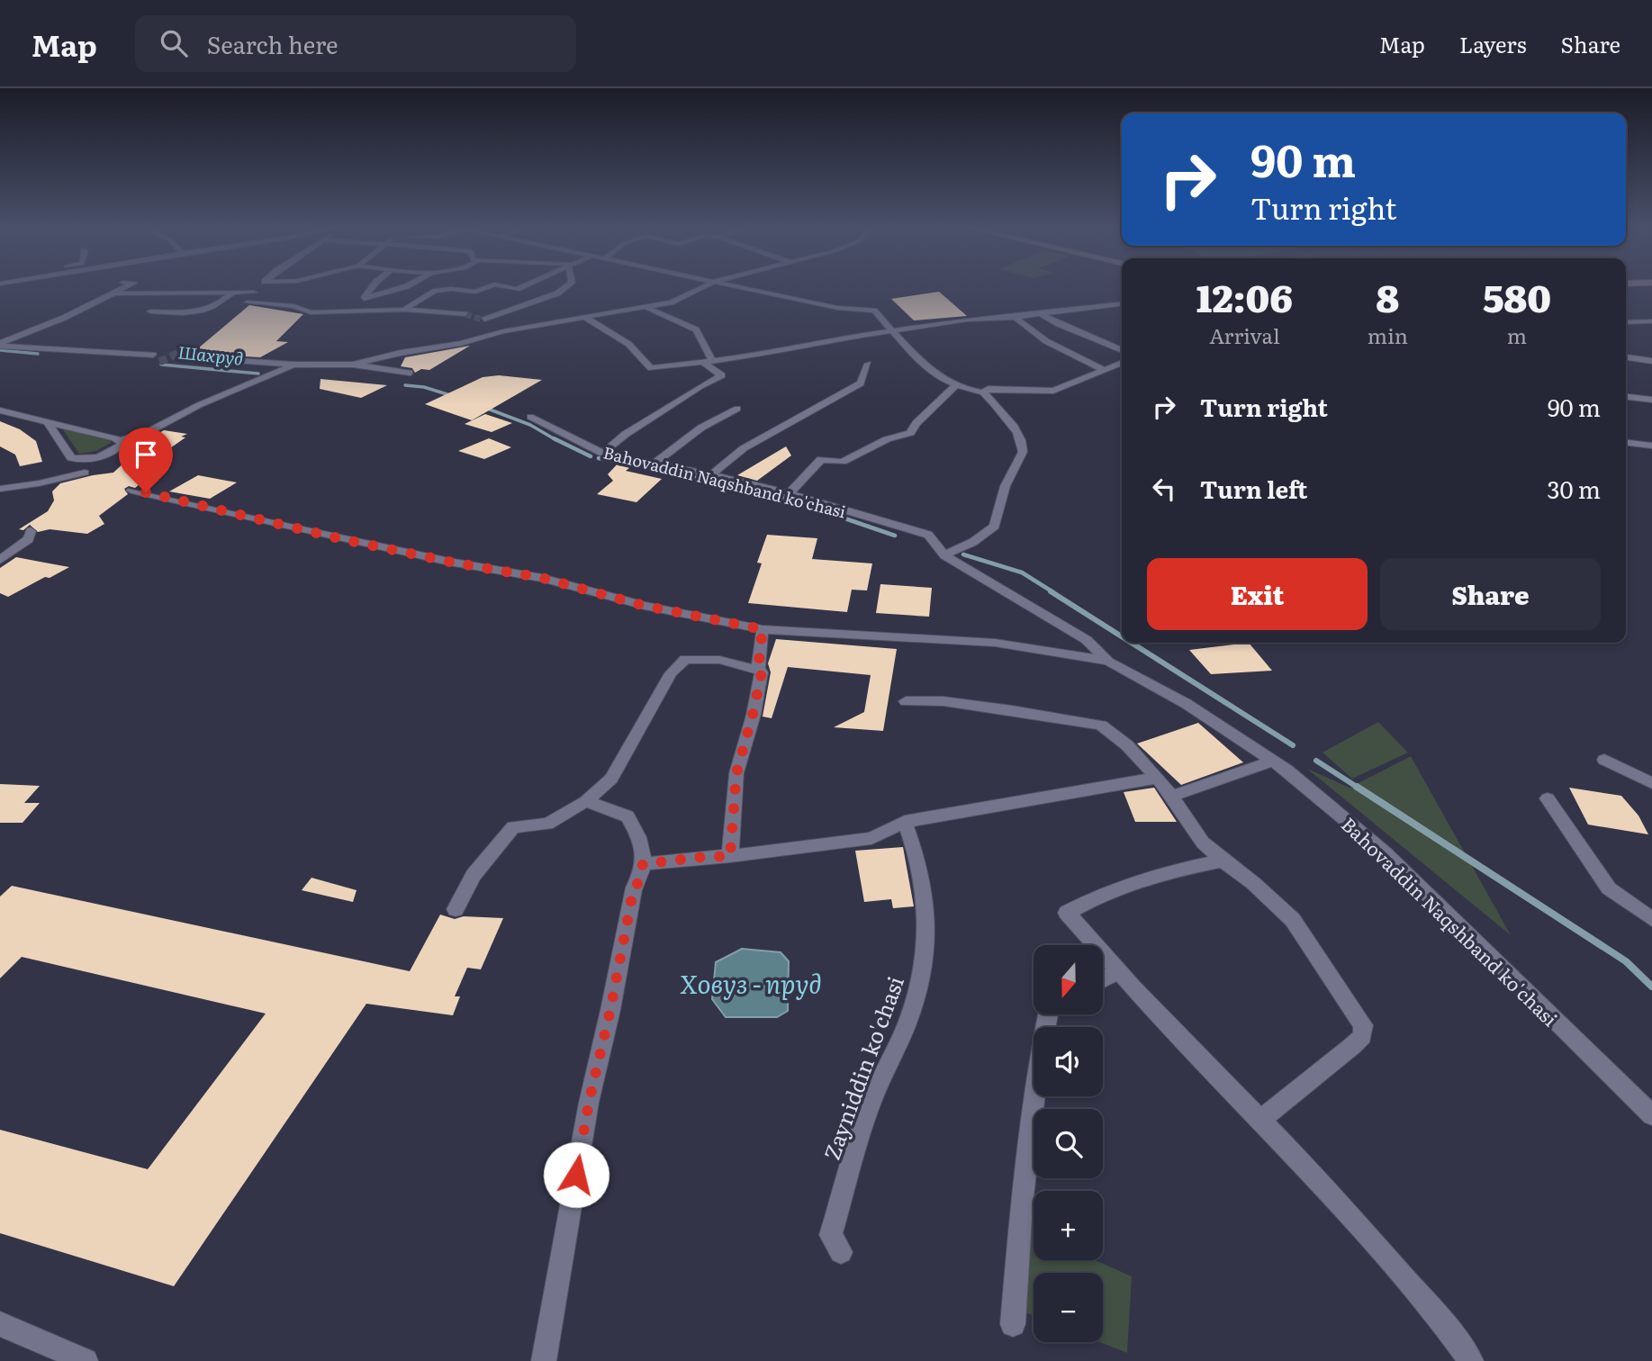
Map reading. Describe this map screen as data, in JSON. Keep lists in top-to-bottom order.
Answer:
{
  "streets": {
    "street": ["Bahovaddin Naqshband ko'chasi", "Zayniddin ko'chasi"]
  },
  "water": ["Шахруд", "Ховуз - пруд"],
  "north": "bottom",
  "page": {
    "header": "Map",
    "search": "Search here",
    "nav": ["Map", "Layers", "Share"],
    "turn": ["90 m", "Turn right"],
    "eta": [
      "12:06",
      "Arrival",
      "8",
      "min",
      "580",
      "m"
    ],
    "list": [
      {
        "name": "Turn right",
        "value": "90 m"
      },
      {
        "name": "Turn left",
        "value": "30 m"
      }
    ],
    "buttons": ["Exit", "Share"],
    "map_buttons": ["+", "−"]
  }
}
